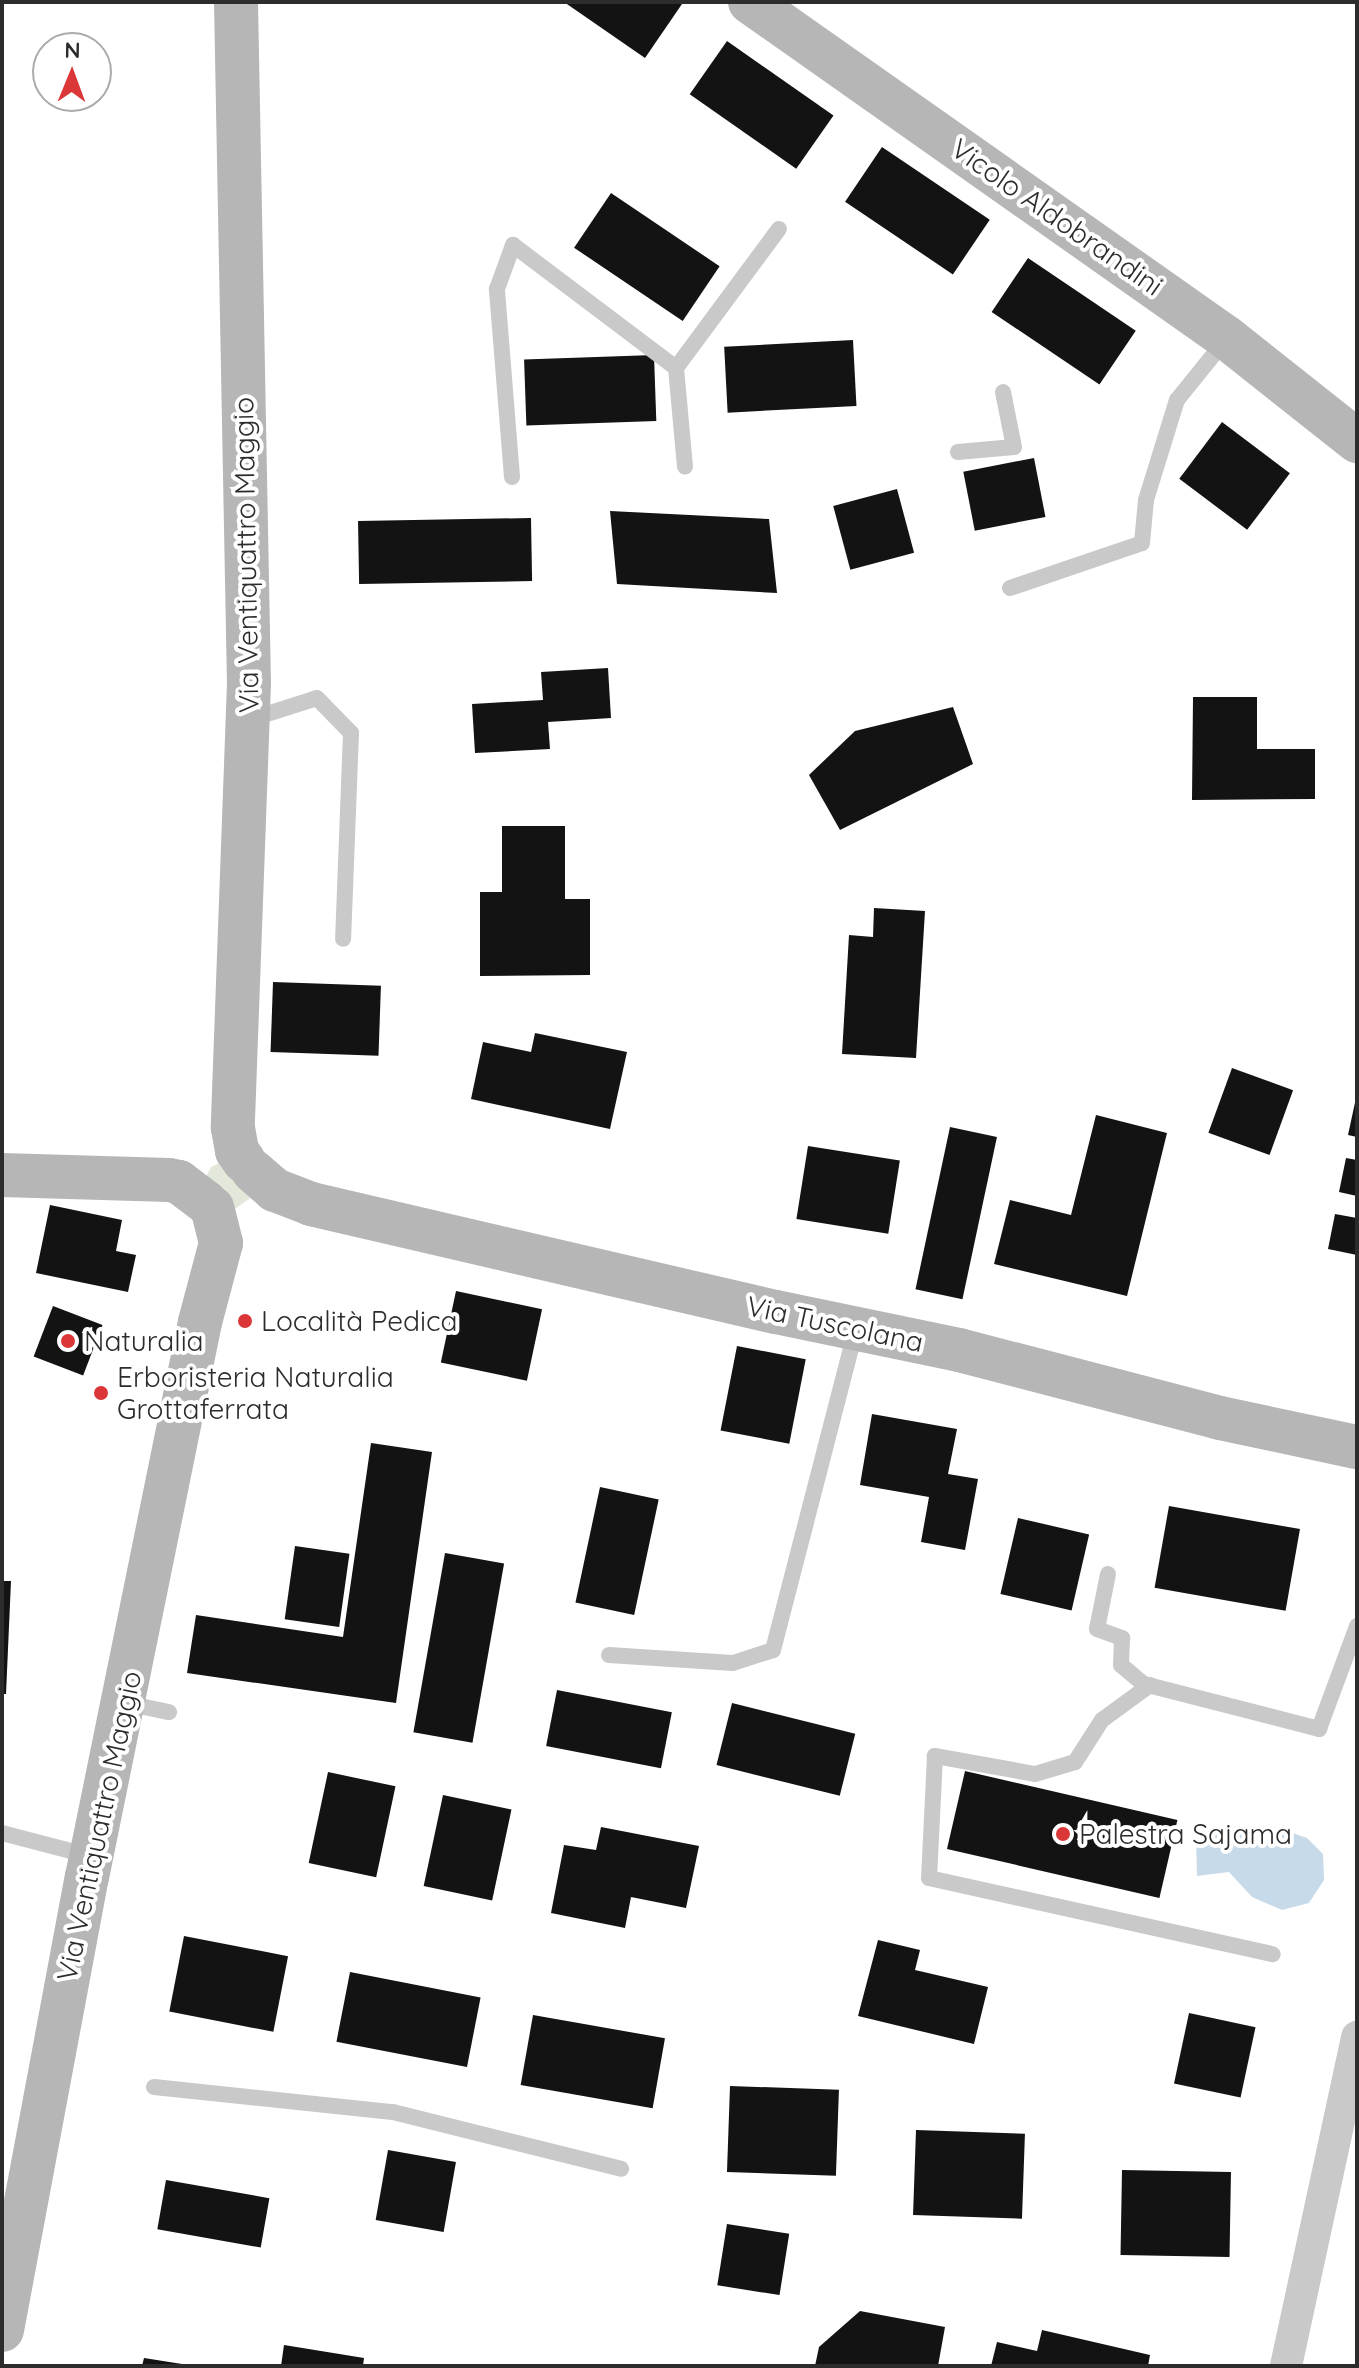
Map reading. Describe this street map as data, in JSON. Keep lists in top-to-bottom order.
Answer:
{
  "streets": {
    "main road": ["Vicolo Aldobrandini", "Via Ventiquattro Maggio", "Via Tuscolana"]
  },
  "crossings": [
    ["Via Ventiquattro Maggio", "Via Tuscolana"]
  ],
  "places": [
    "Località Pedica",
    "Naturalia",
    "Erboristeria Naturalia Grottaferrata",
    "Palestra Sajama"
  ],
  "north": "top"
}
